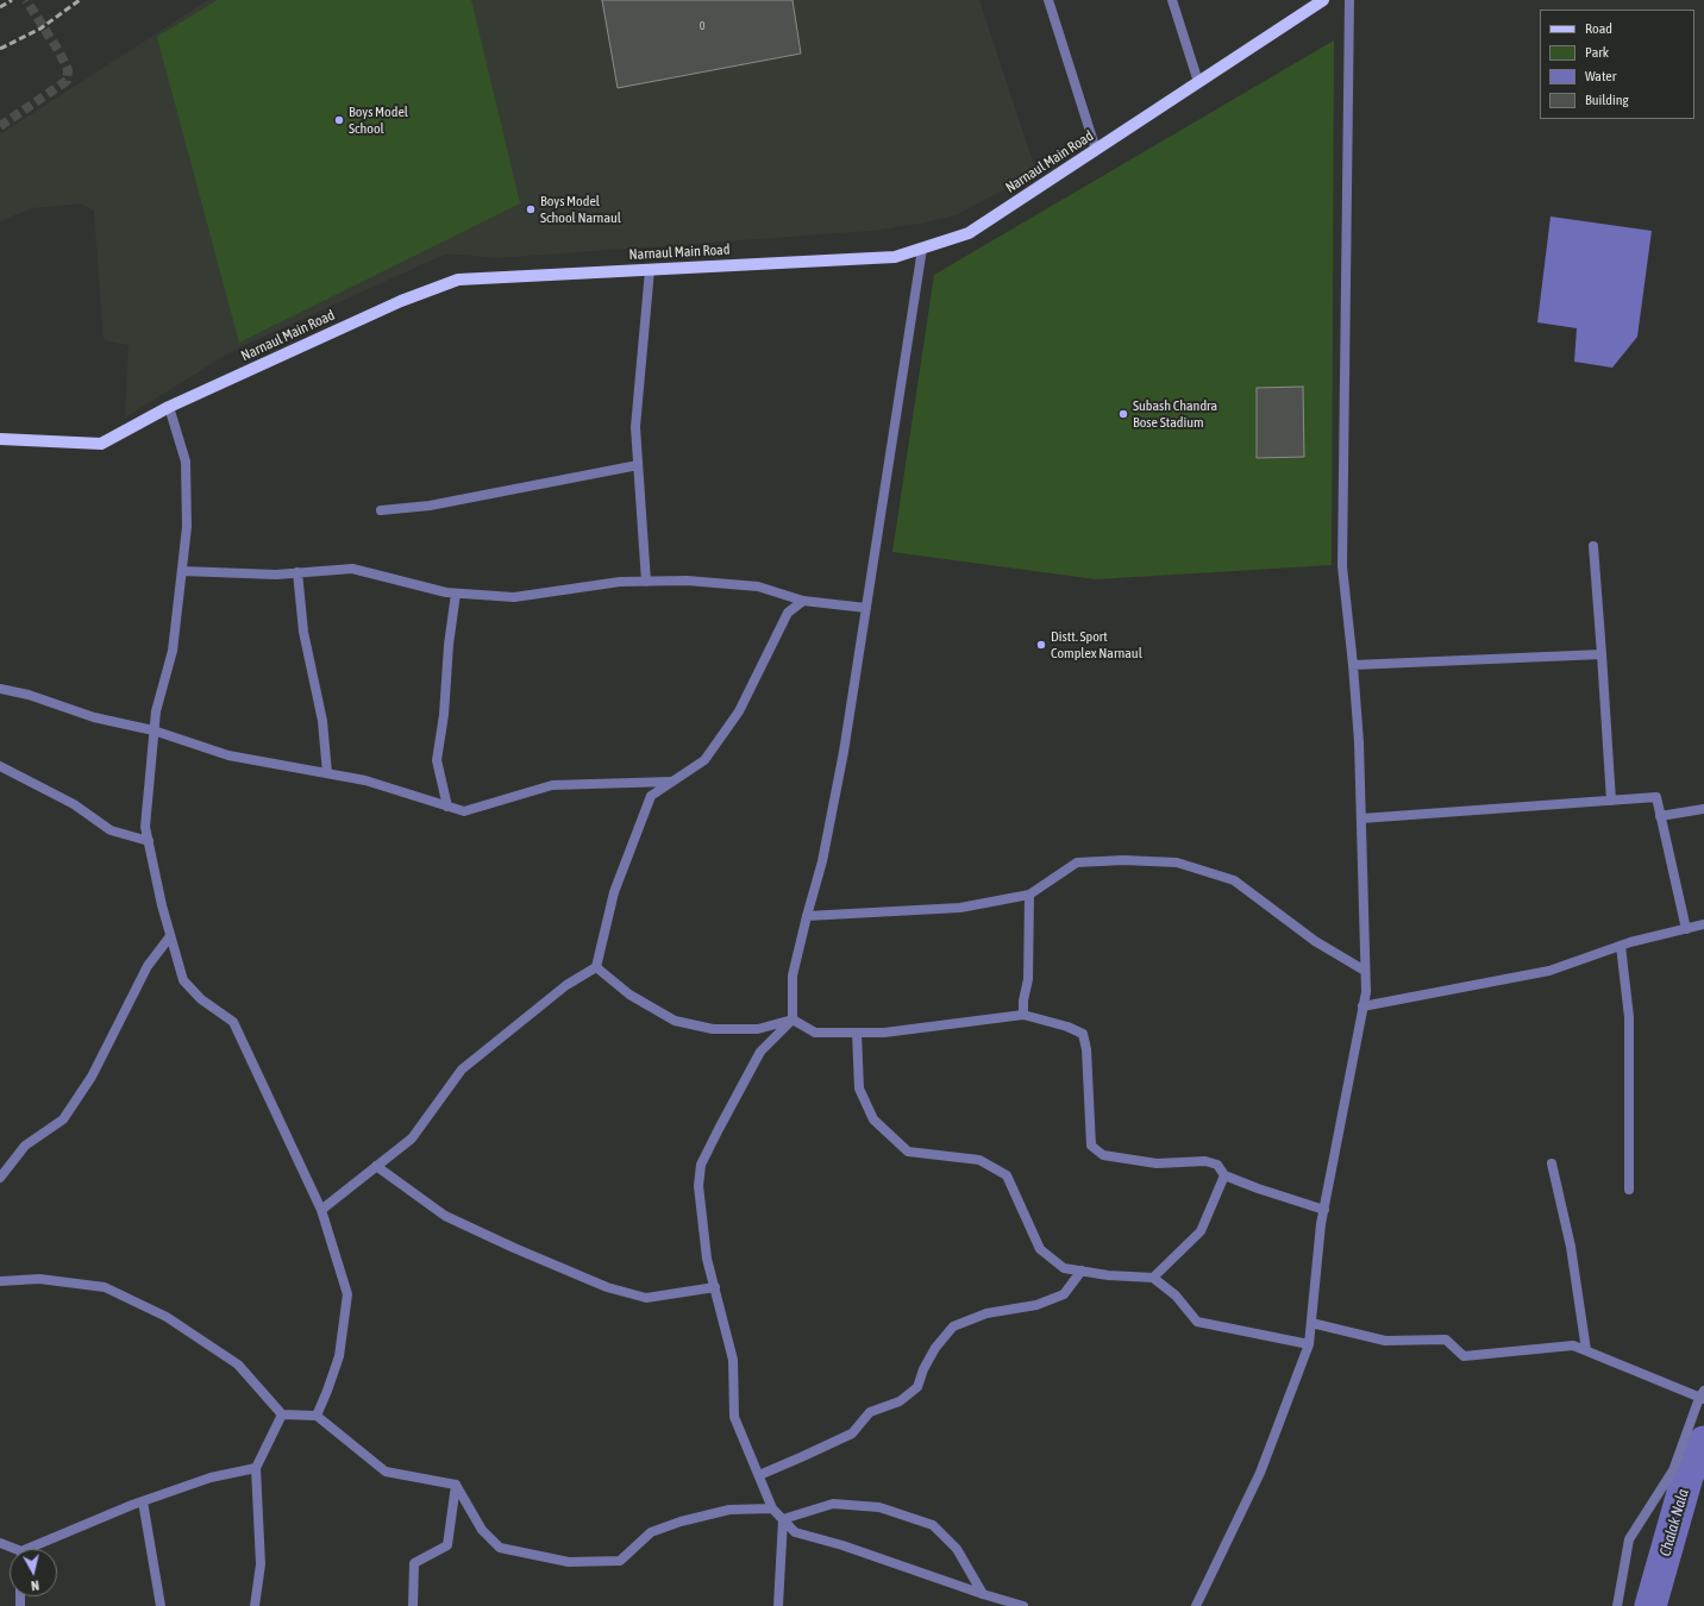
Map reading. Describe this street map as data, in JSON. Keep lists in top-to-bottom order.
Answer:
{
  "streets": {
    "main road": ["Narnaul Main Road"]
  },
  "water": ["Chalak Nala"],
  "places": [
    "Boys Model School",
    "Boys Model School Narnaul",
    "Subash Chandra Bose Stadium",
    "Distt. Sport Complex Narnaul"
  ],
  "house_numbers": ["0"],
  "legend": [
    "Road",
    "Park",
    "Water",
    "Building"
  ],
  "north": "bottom"
}
